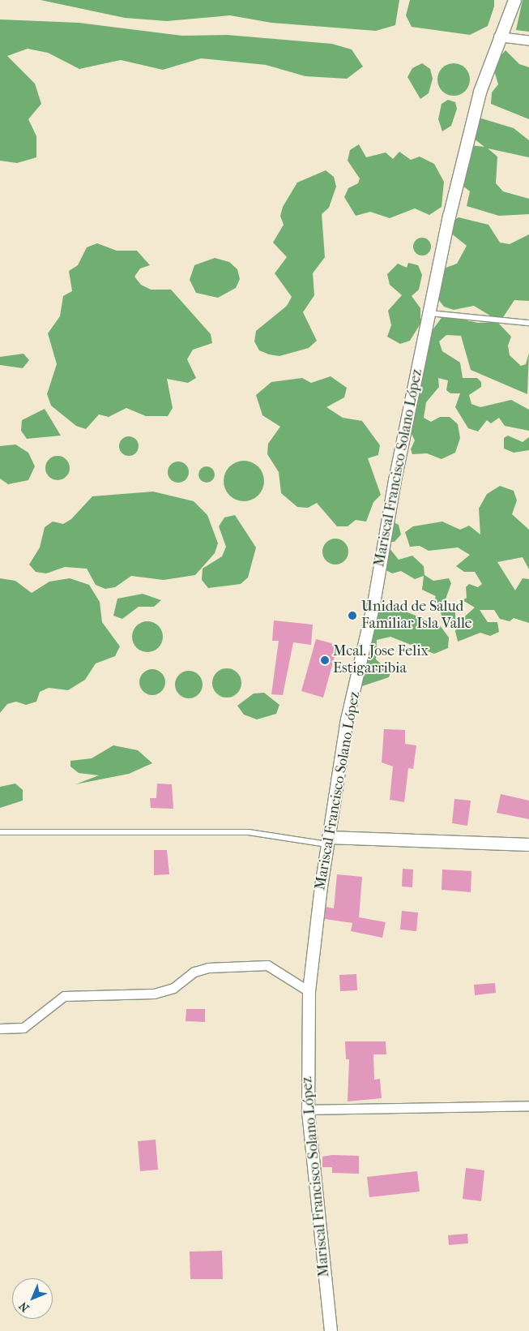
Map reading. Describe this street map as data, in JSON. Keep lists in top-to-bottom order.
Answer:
{
  "streets": {
    "street": ["Mariscal Francisco Solano López"]
  },
  "places": ["Unidad de Salud Familiar Isla Valle", "Mcal. Jose Felix Estigarribia"],
  "north": "bottom left"
}
